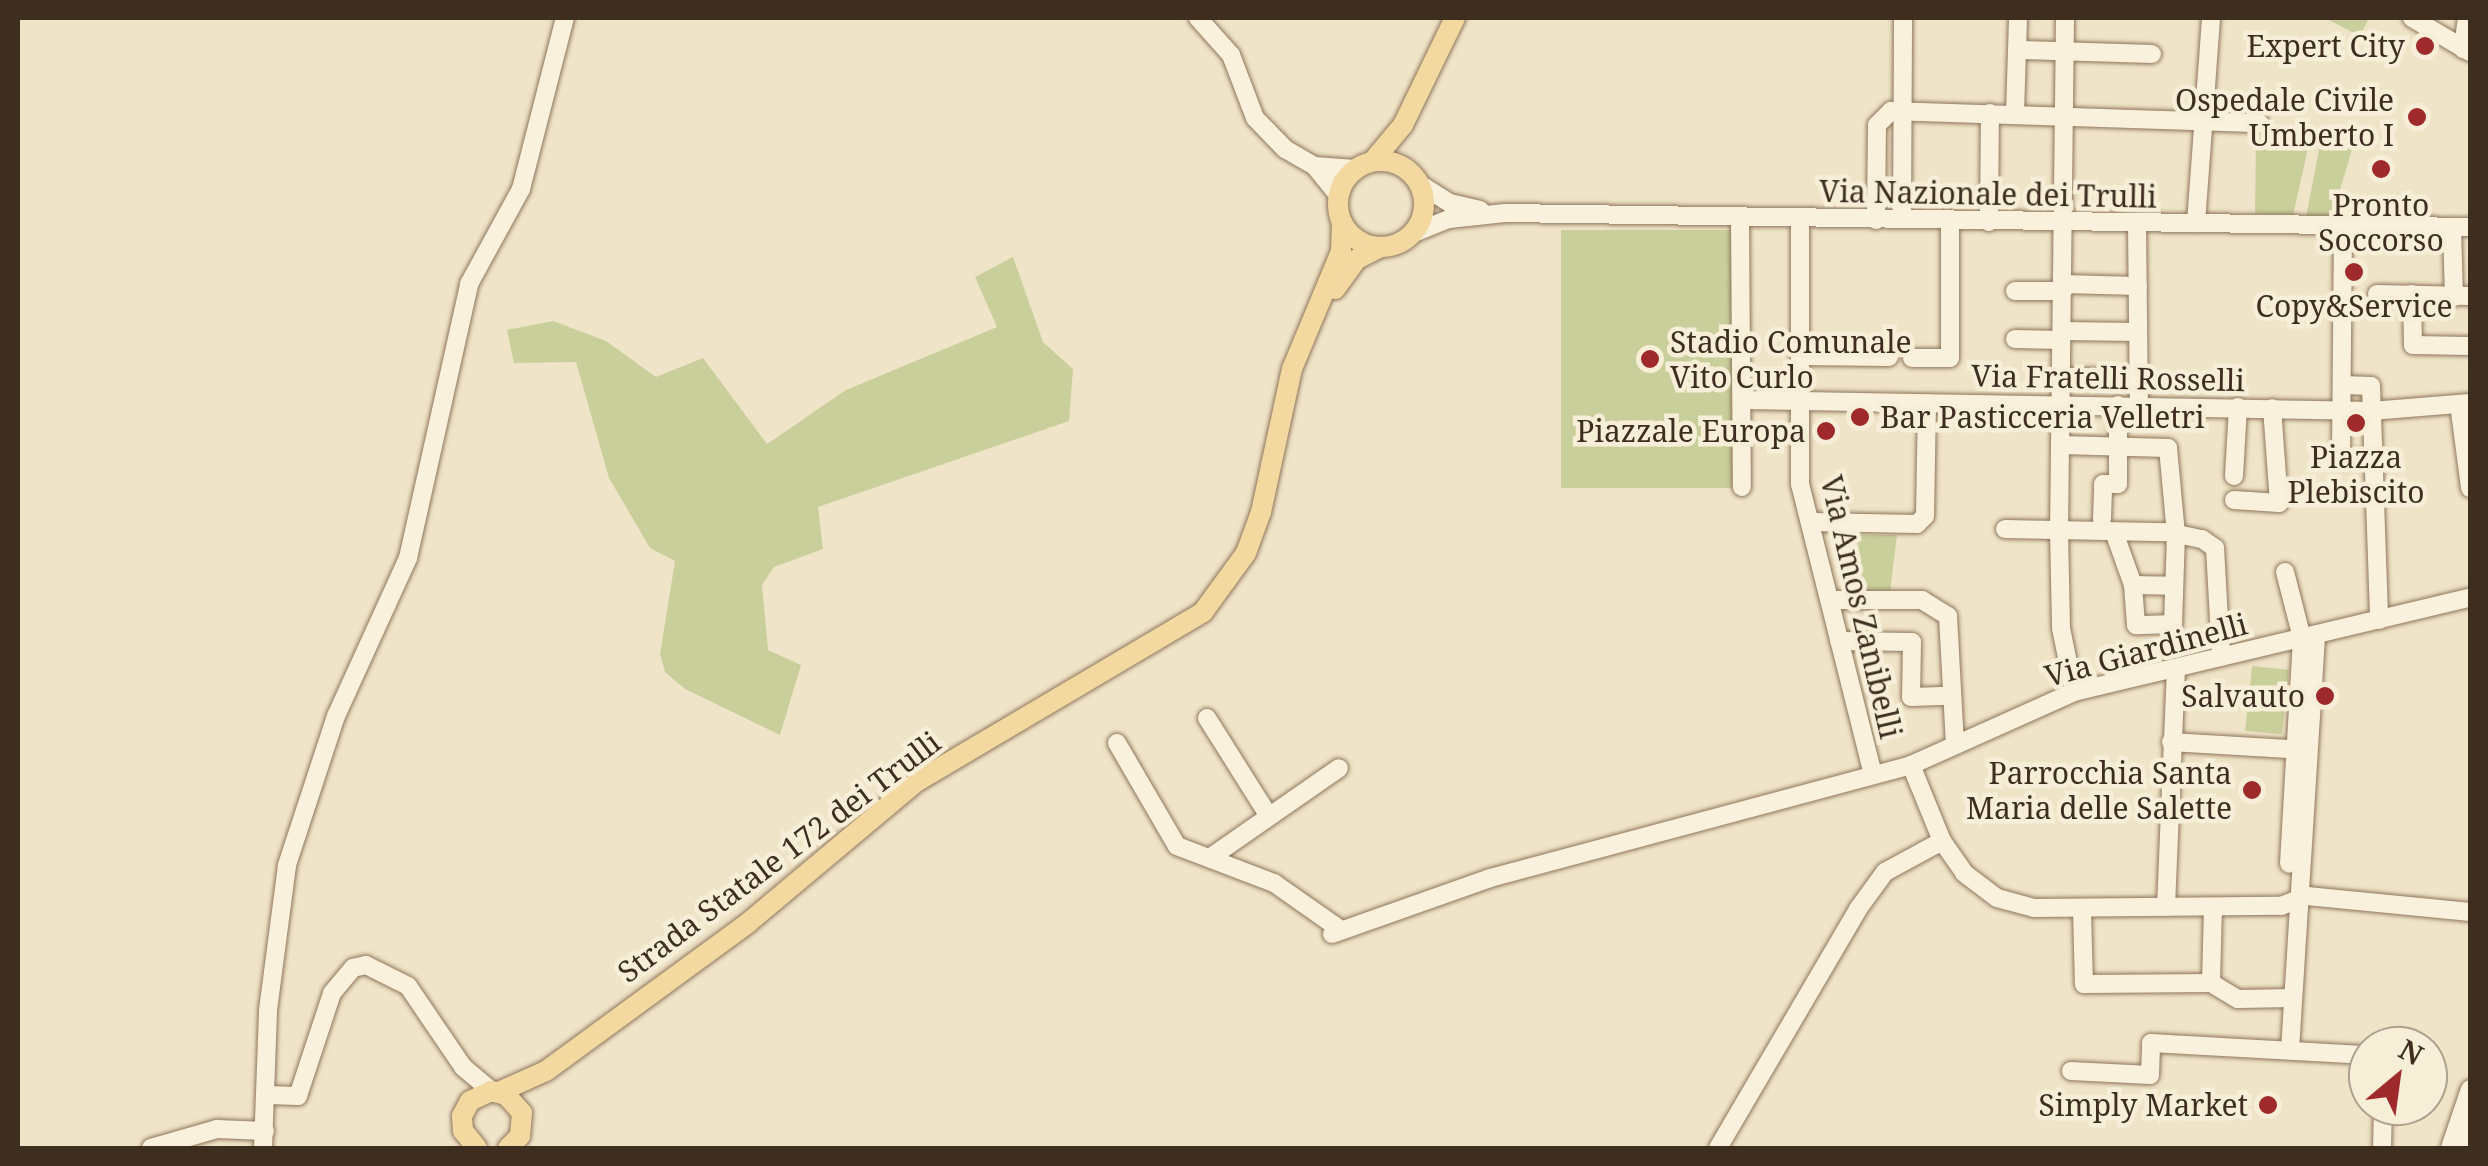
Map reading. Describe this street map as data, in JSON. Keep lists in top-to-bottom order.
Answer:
{
  "streets": {
    "main road": ["Strada Statale 172 dei Trulli"],
    "street": [
      "Via Nazionale dei Trulli",
      "Via Fratelli Rosselli",
      "Via Amos Zanibelli",
      "Via Giardinelli"
    ]
  },
  "crossings": [
    ["Via Nazionale dei Trulli", "Strada Statale 172 dei Trulli"],
    ["Via Fratelli Rosselli", "Via Amos Zanibelli"],
    ["Via Amos Zanibelli", "Via Giardinelli"]
  ],
  "places": [
    "Expert City",
    "Ospedale Civile Umberto I",
    "Pronto Soccorso",
    "Copy&Service",
    "Stadio Comunale Vito Curlo",
    "Bar Pasticceria Velletri",
    "Piazza Plebiscito",
    "Piazzale Europa",
    "Salvauto",
    "Parrocchia Santa Maria delle Salette",
    "Simply Market"
  ],
  "north": "top right"
}
